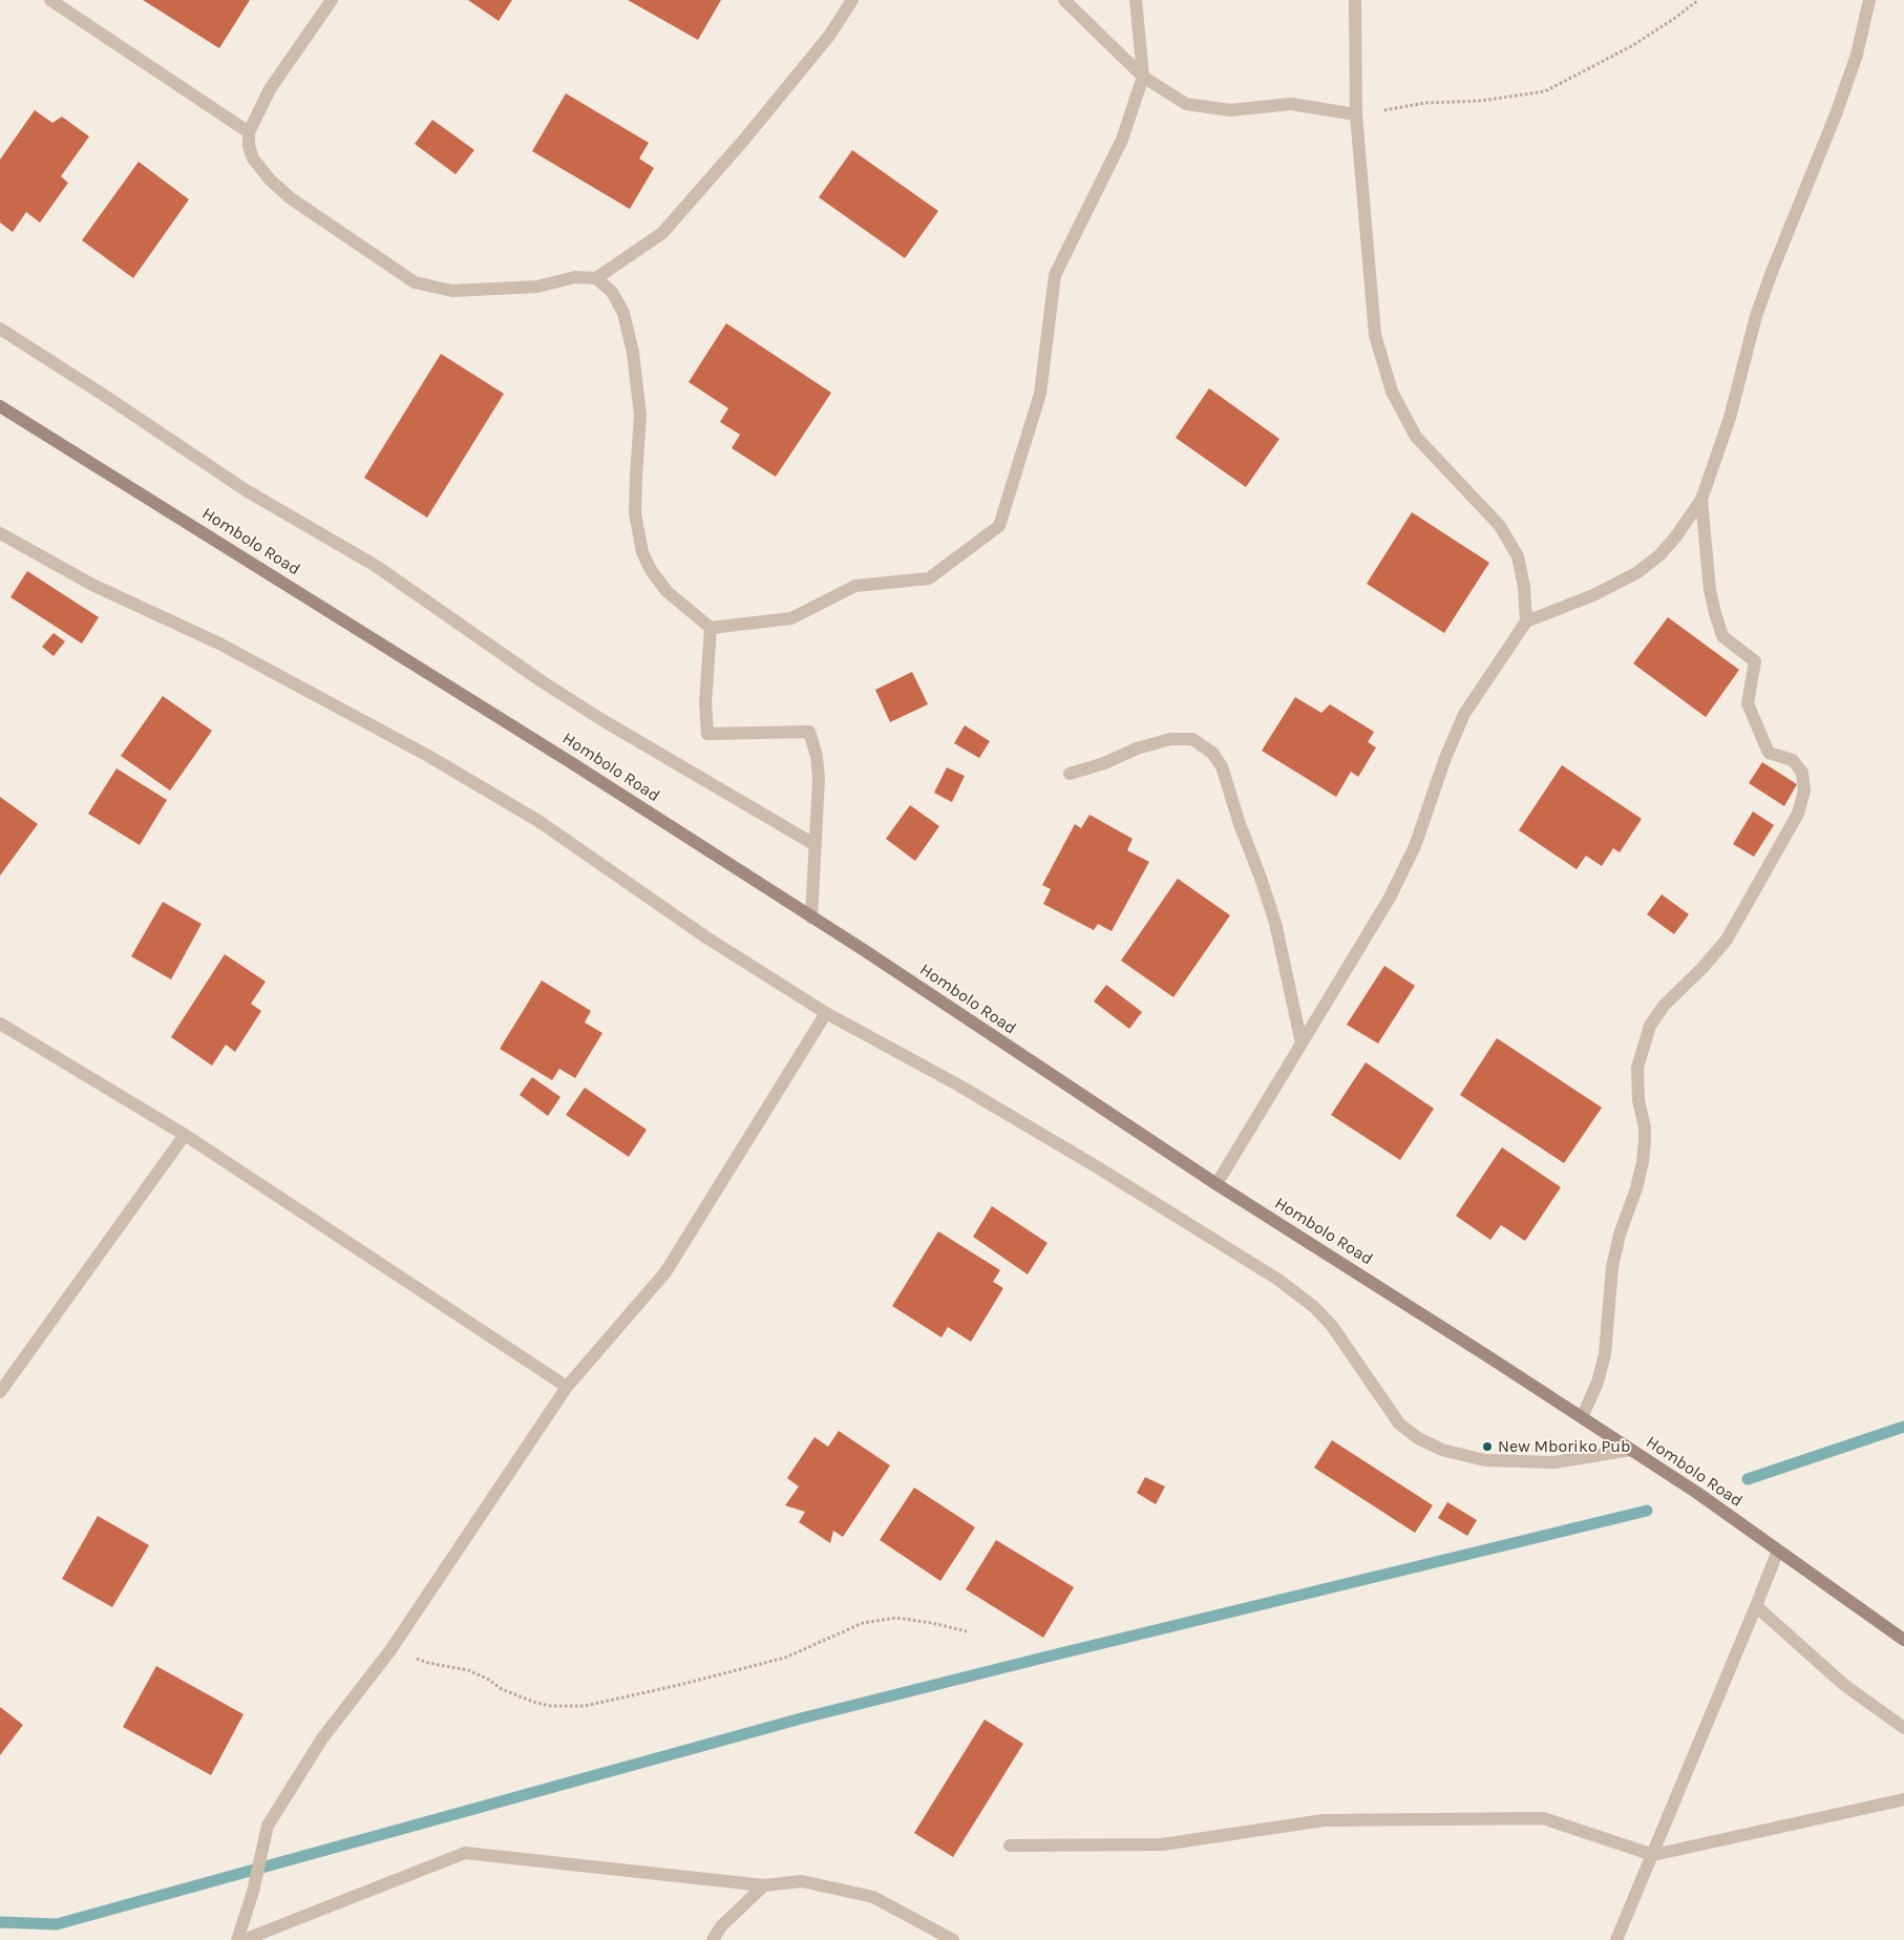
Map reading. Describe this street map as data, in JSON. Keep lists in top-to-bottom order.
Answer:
{
  "streets": {
    "street": ["Hombolo Road"]
  },
  "places": ["New Mboriko Pub"]
}
